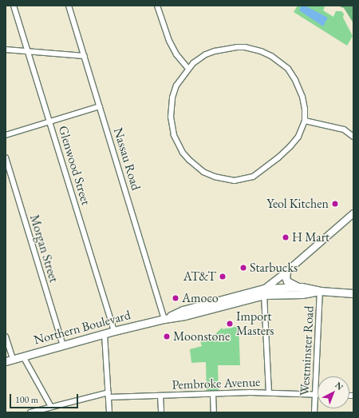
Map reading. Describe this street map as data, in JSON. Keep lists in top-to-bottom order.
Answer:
{
  "streets": {
    "main road": ["Northern Boulevard"],
    "street": [
      "Nassau Road",
      "Glenwood Street",
      "Morgan Street",
      "Westminster Road",
      "Pembroke Avenue"
    ]
  },
  "crossings": [
    ["Nassau Road", "Northern Boulevard"],
    ["Glenwood Street", "Northern Boulevard"],
    ["Morgan Street", "Northern Boulevard"],
    ["Northern Boulevard", "Westminster Road"],
    ["Westminster Road", "Pembroke Avenue"]
  ],
  "places": [
    "Yeol Kitchen",
    "H Mart",
    "Starbucks",
    "AT&T",
    "Amoco",
    "Import Masters",
    "Moonstone"
  ],
  "scale_bar": "100 m",
  "north": "top right"
}
